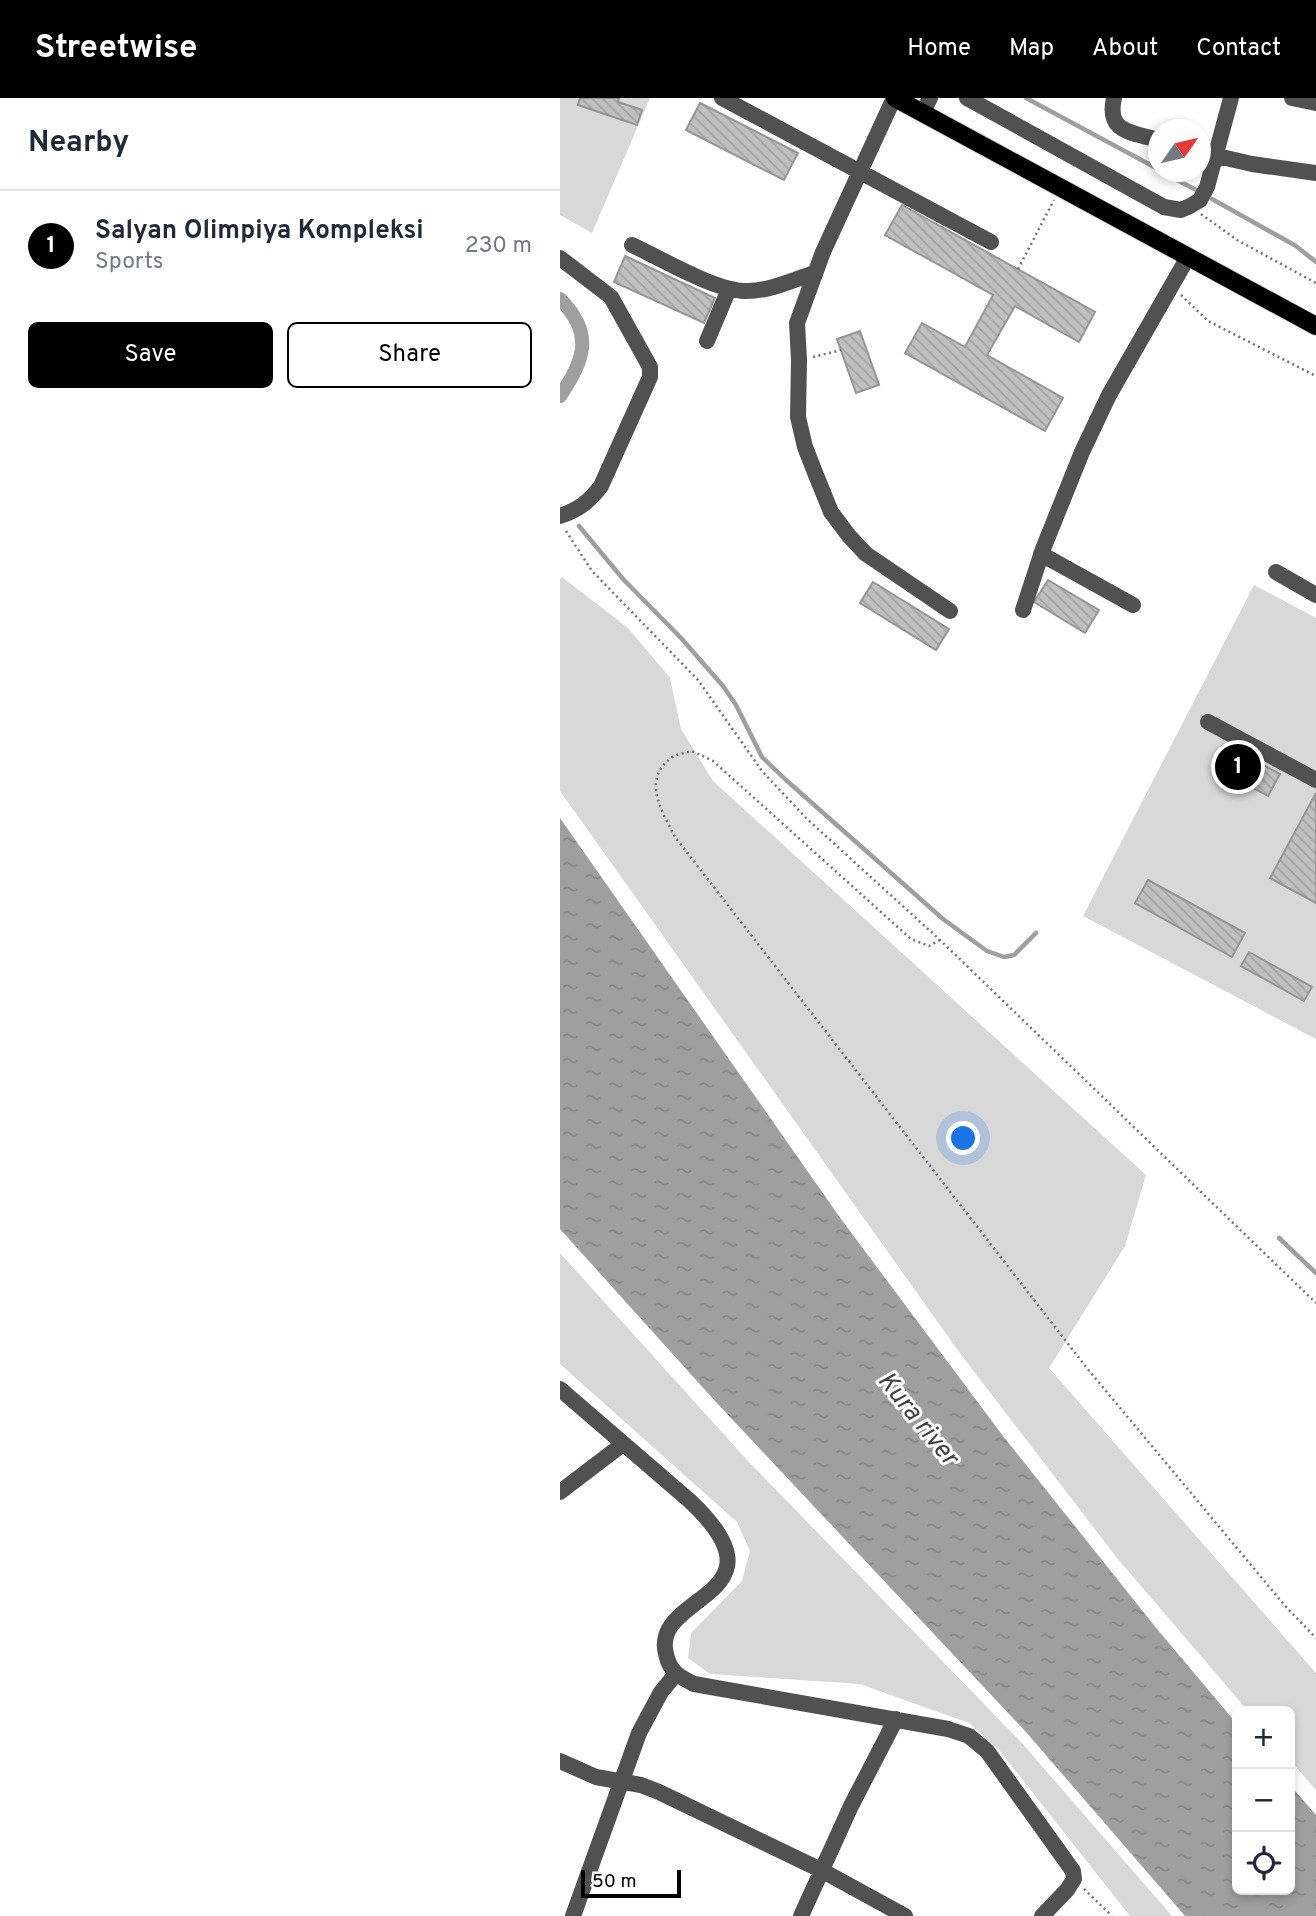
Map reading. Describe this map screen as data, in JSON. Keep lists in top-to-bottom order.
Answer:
{
  "water": ["Kura river"],
  "scale_bar": "50 m",
  "north": "top right",
  "page": {
    "header": "Streetwise",
    "nav": [
      "Home",
      "Map",
      "About",
      "Contact"
    ],
    "heading": "Nearby",
    "list": [
      {
        "mark": "1",
        "name": "Salyan Olimpiya Kompleksi",
        "note": "Sports",
        "value": "230 m"
      }
    ],
    "buttons": ["Save", "Share"],
    "pins": "1",
    "map_buttons": ["+", "−"],
    "scale": "50 m"
  }
}
